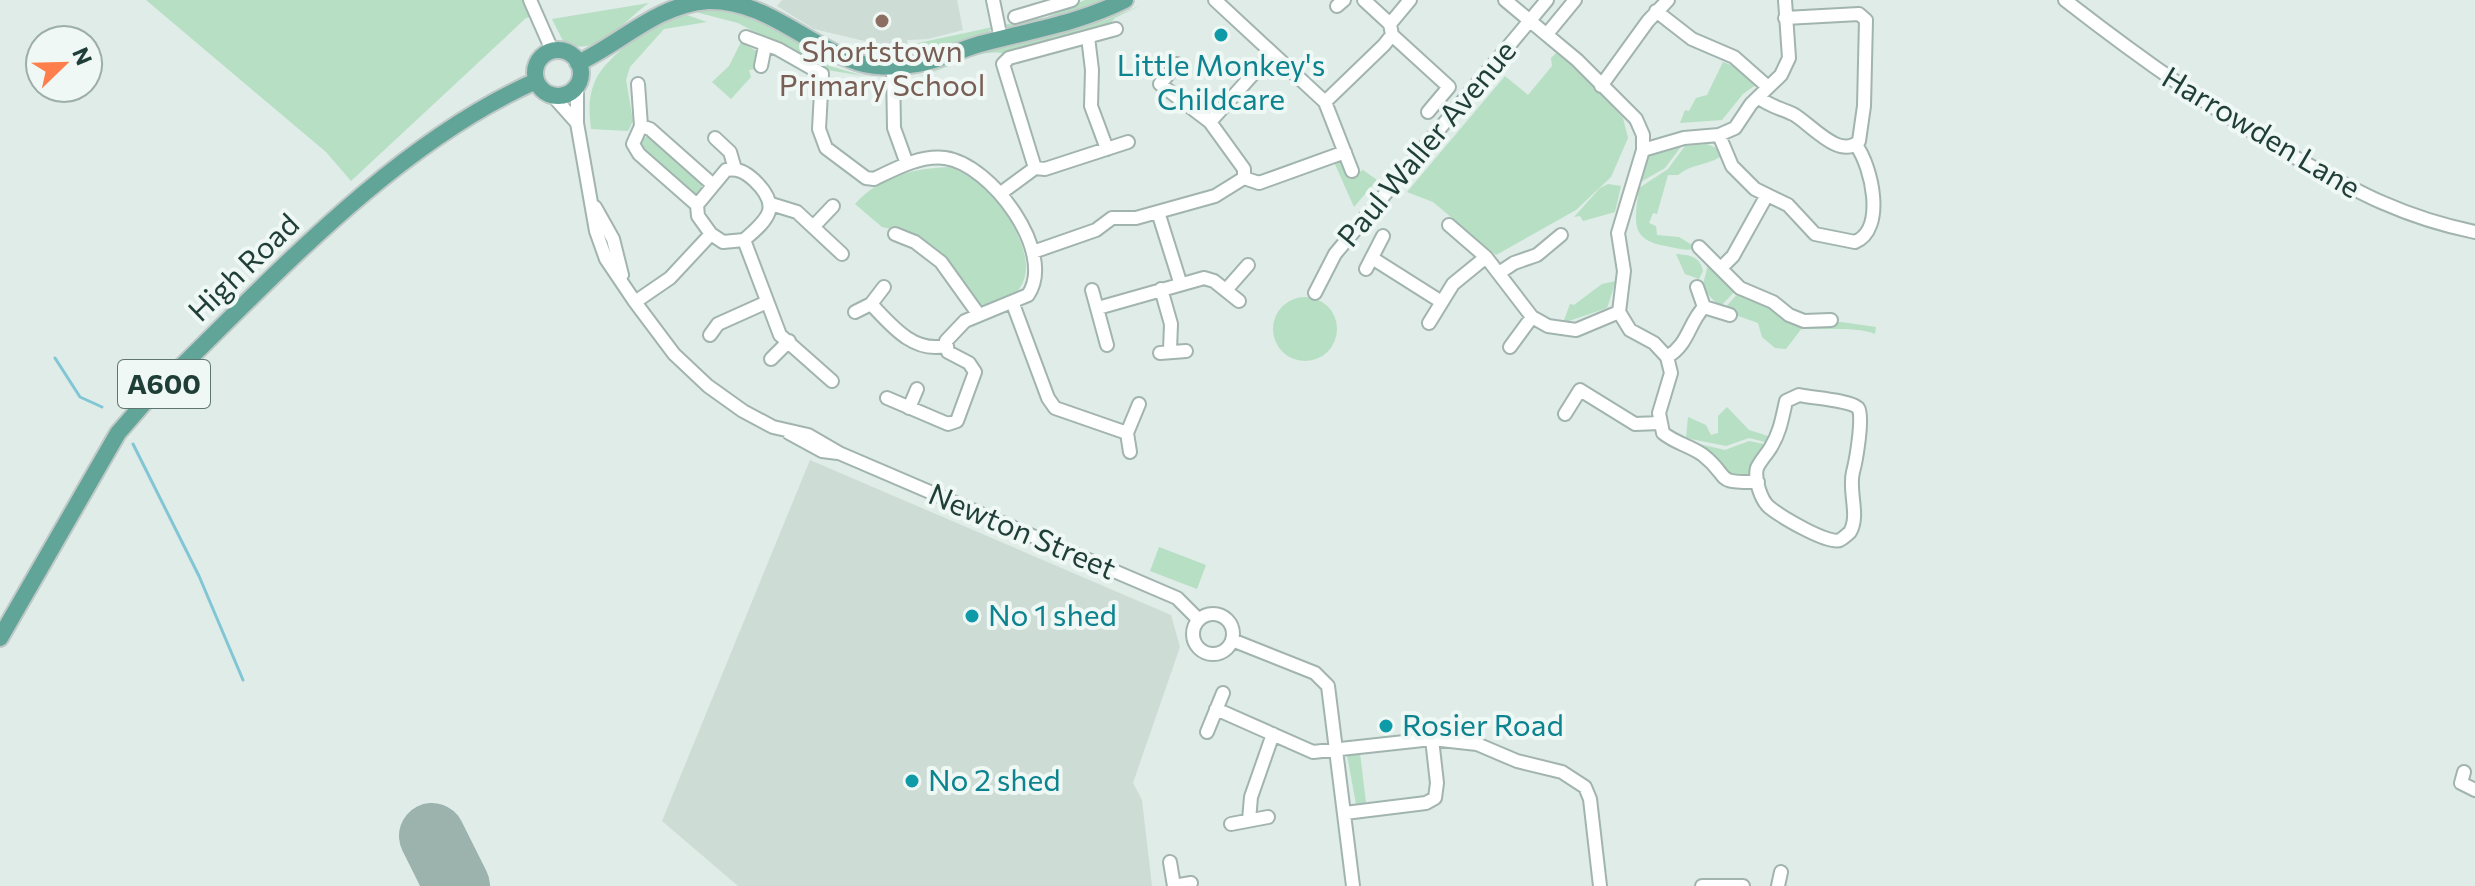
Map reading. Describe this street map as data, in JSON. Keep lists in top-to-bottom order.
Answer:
{
  "streets": {
    "main road": ["High Road", "A600"],
    "street": ["Harrowden Lane", "Paul Waller Avenue", "Newton Street"]
  },
  "crossings": [
    ["High Road", "Newton Street"]
  ],
  "places": [
    "Shortstown Primary School",
    "Little Monkey's Childcare",
    "No 1 shed",
    "Rosier Road",
    "No 2 shed"
  ],
  "north": "top right"
}
